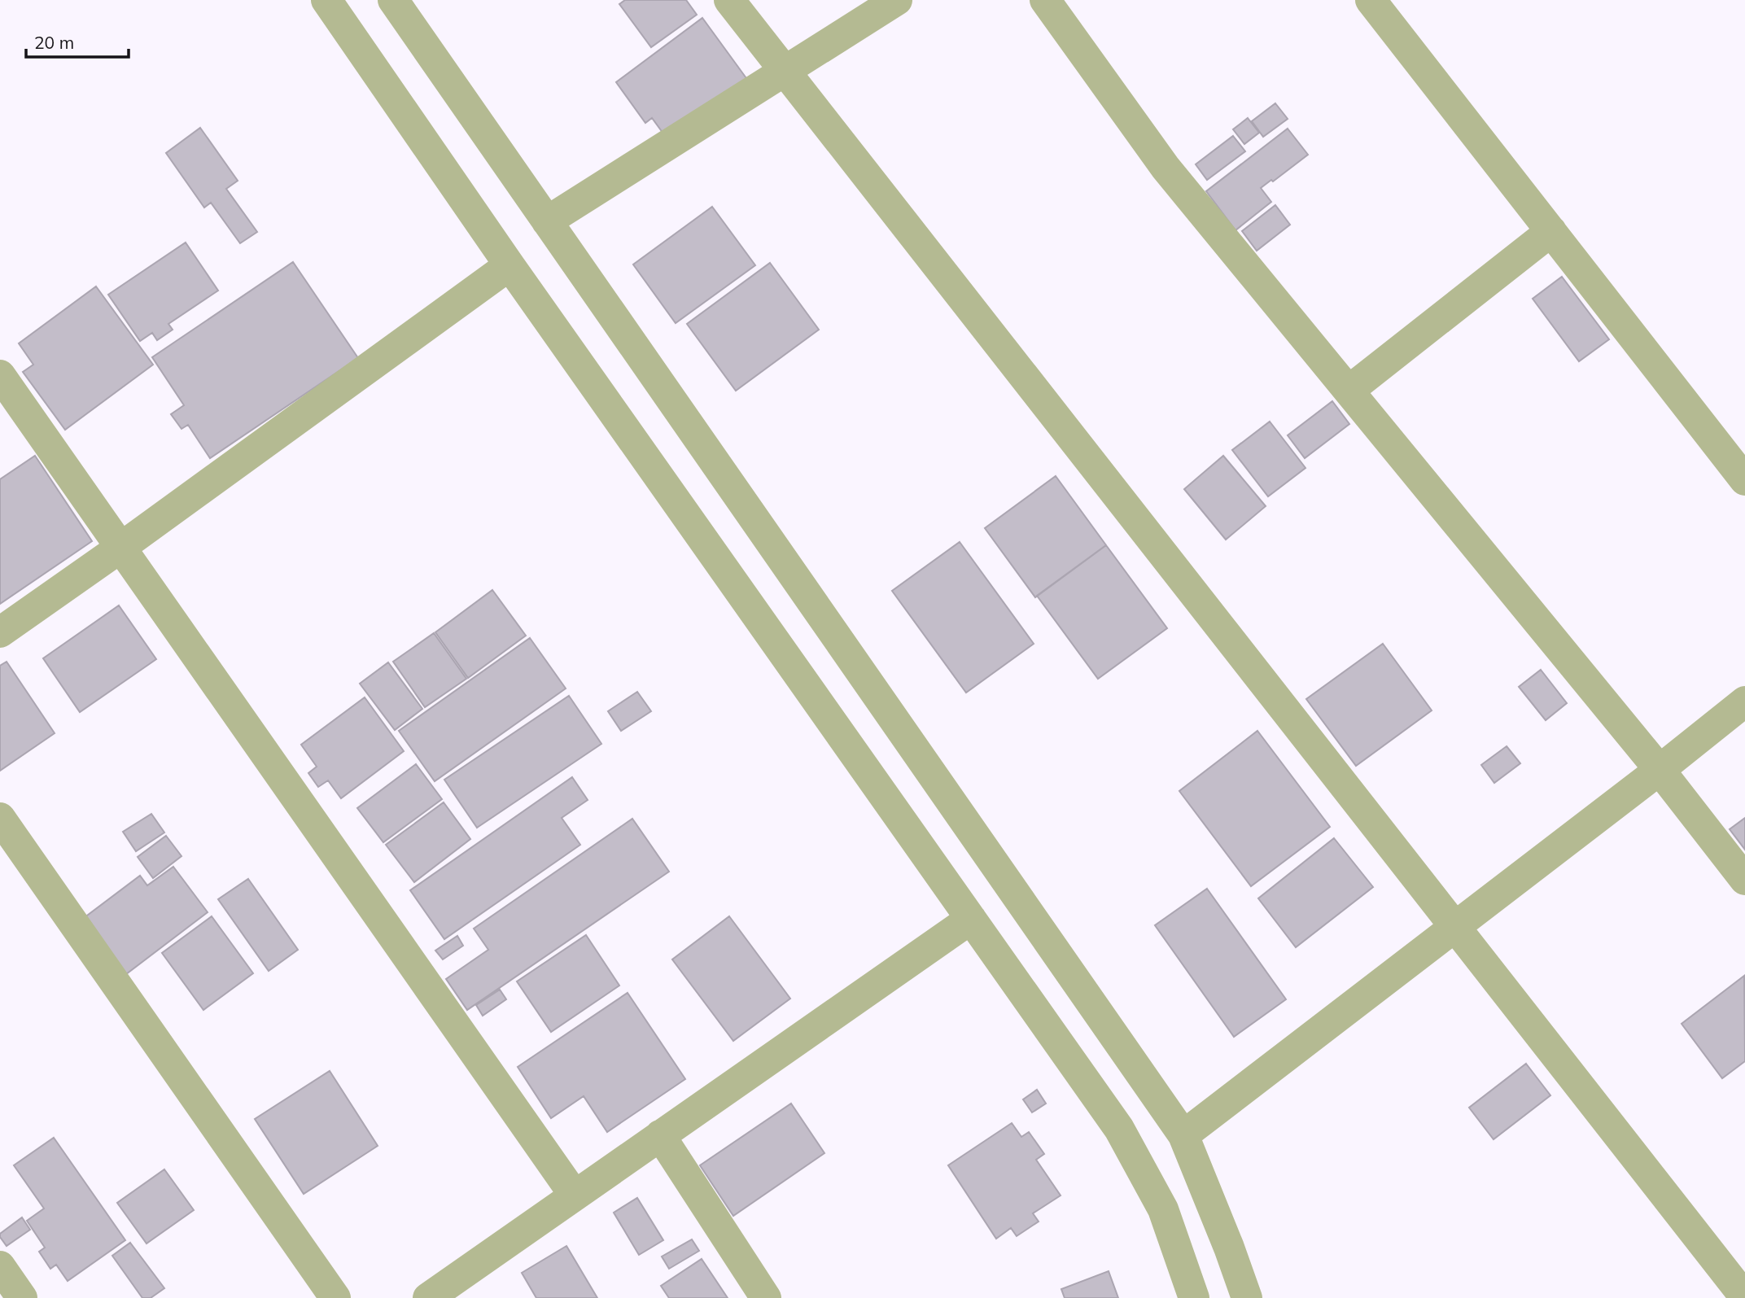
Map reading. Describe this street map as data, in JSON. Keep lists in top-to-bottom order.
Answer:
{
  "scale_bar": "20 m"
}
